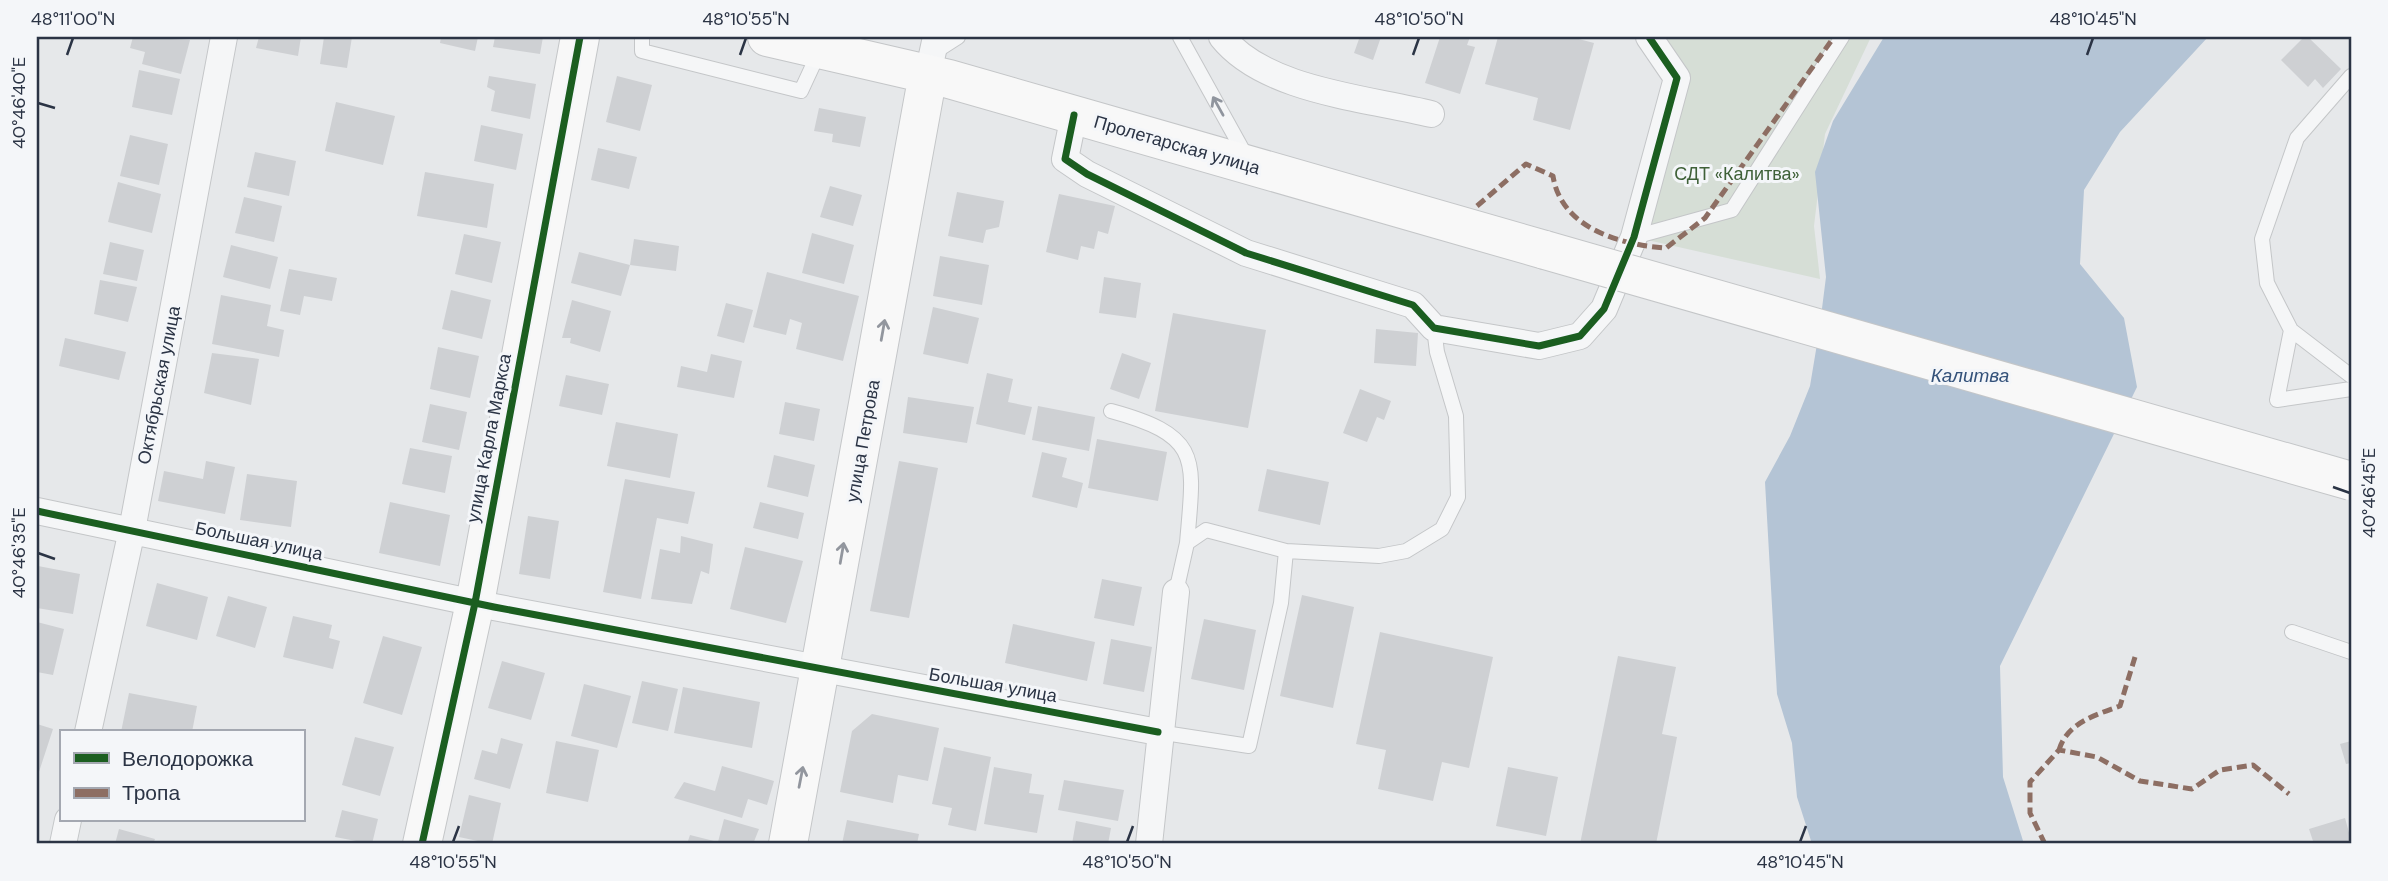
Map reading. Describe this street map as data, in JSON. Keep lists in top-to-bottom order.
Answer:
{
  "streets": {
    "main road": ["Пролетарская улица", "улица Карла Маркса", "улица Петрова"],
    "street": ["Октябрьская улица", "Большая улица"]
  },
  "crossings": [
    ["Пролетарская улица", "улица Петрова"],
    ["Октябрьская улица", "Большая улица"],
    ["улица Карла Маркса", "Большая улица"],
    ["улица Петрова", "Большая улица"]
  ],
  "one_way": ["улица Петрова"],
  "water": ["Калитва"],
  "parks": ["СДТ «Калитва»"],
  "legend": ["Велодорожка", "Тропа"],
  "coordinates": [
    "48°11'00\"N",
    "48°10'55\"N",
    "48°10'50\"N",
    "48°10'45\"N",
    "40°46'40\"E",
    "40°46'45\"E",
    "40°46'35\"E"
  ]
}
